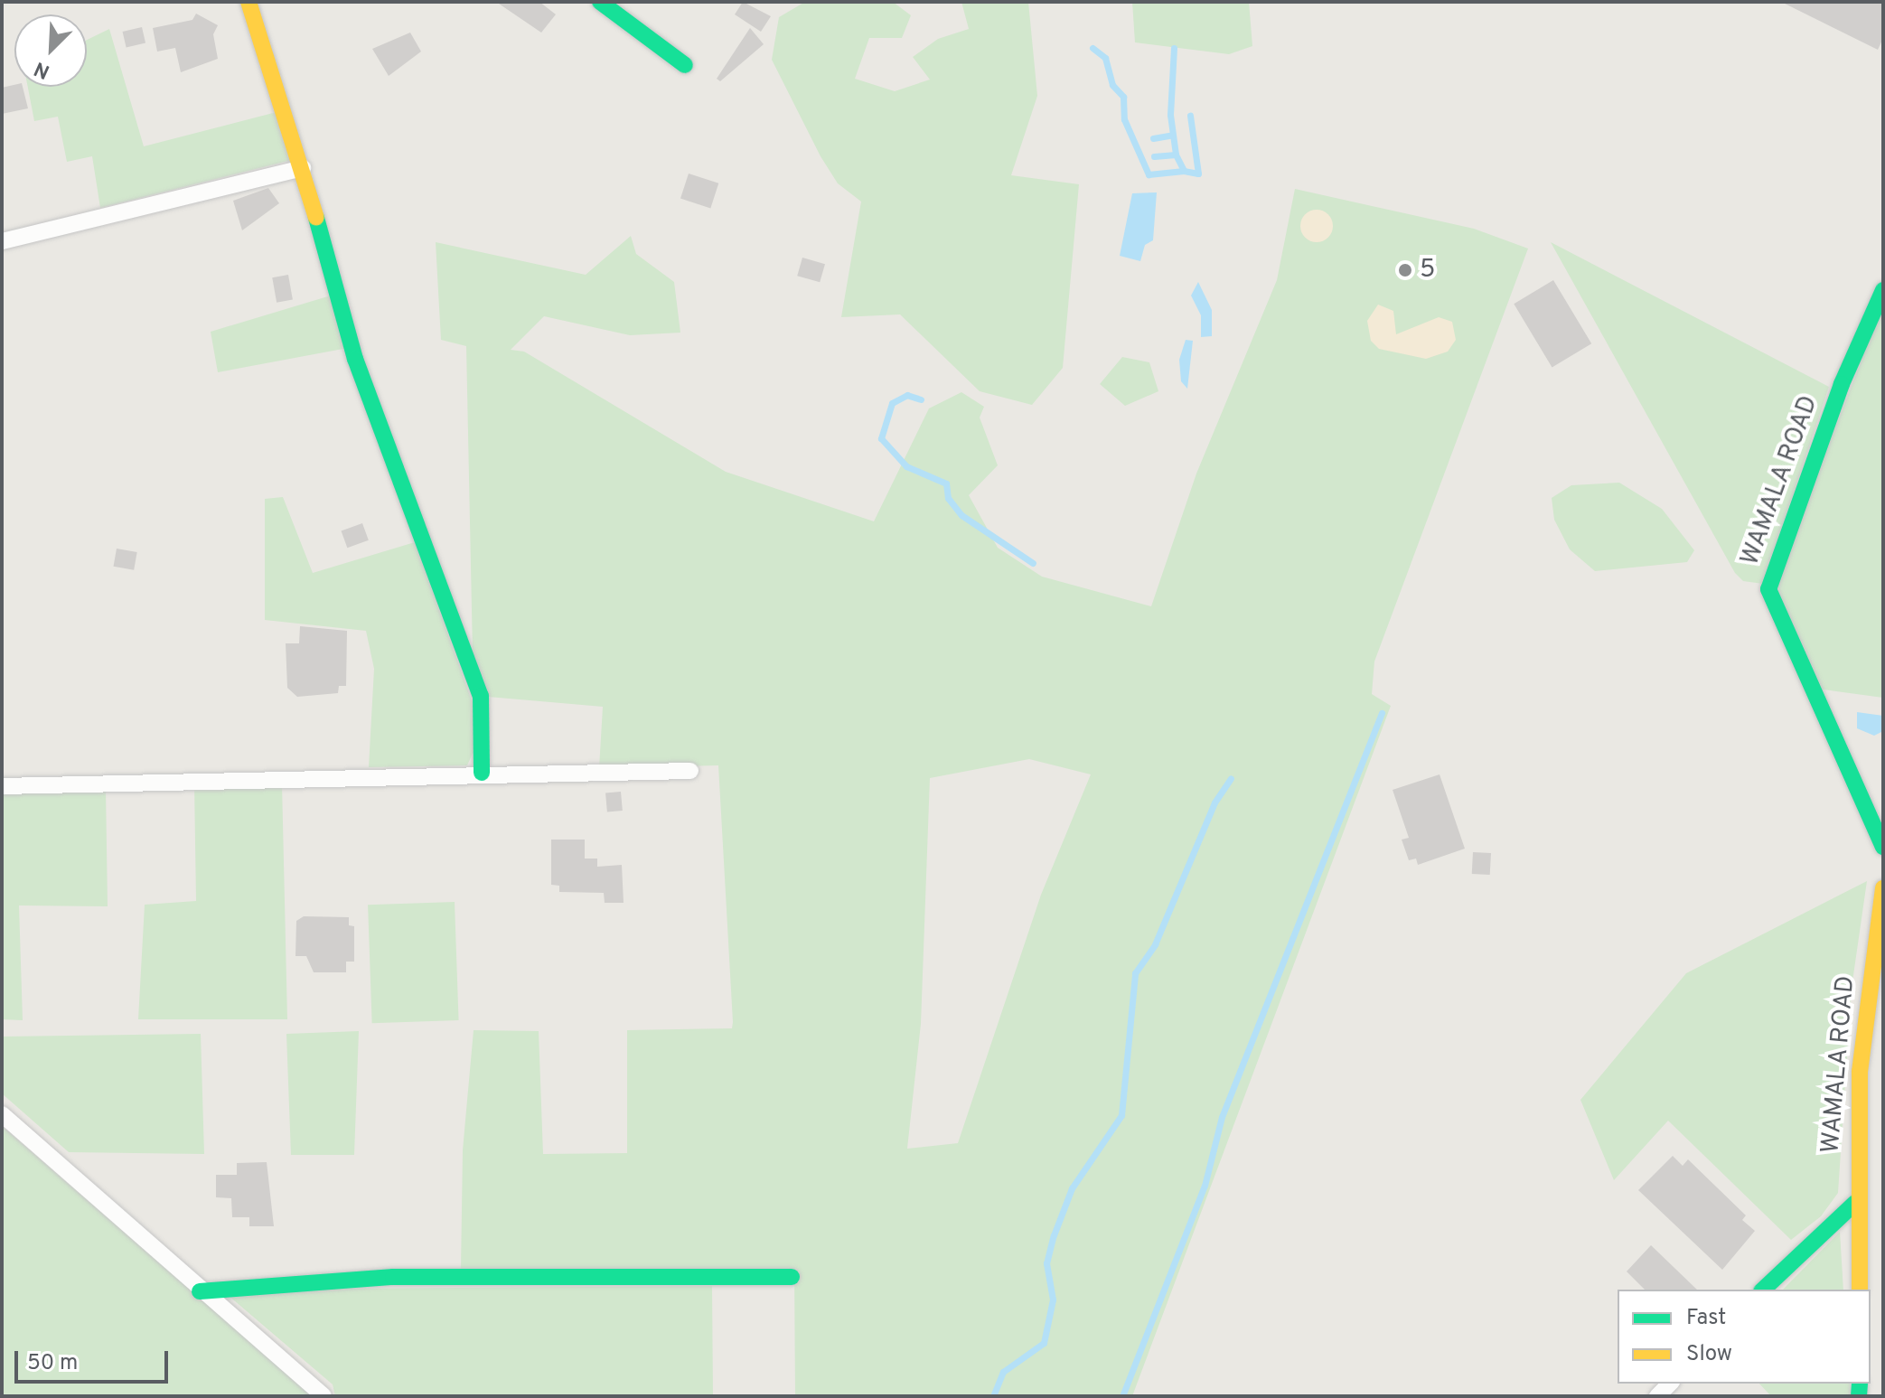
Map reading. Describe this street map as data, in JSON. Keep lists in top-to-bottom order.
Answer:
{
  "streets": {
    "street": ["WAMALA ROAD"]
  },
  "places": ["5"],
  "legend": ["Fast", "Slow"],
  "scale_bar": "50 m",
  "north": "bottom left"
}
